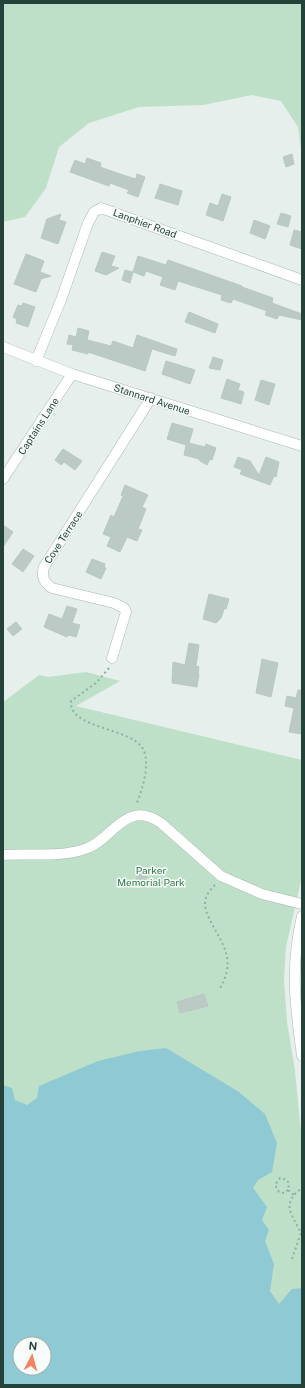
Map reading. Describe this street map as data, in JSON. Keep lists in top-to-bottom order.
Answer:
{
  "streets": {
    "street": [
      "Lanphier Road",
      "Stannard Avenue",
      "Captains Lane",
      "Cove Terrace"
    ]
  },
  "crossings": [
    ["Lanphier Road", "Stannard Avenue"],
    ["Stannard Avenue", "Captains Lane"],
    ["Stannard Avenue", "Cove Terrace"]
  ],
  "parks": ["Parker Memorial Park"],
  "north": "top"
}
